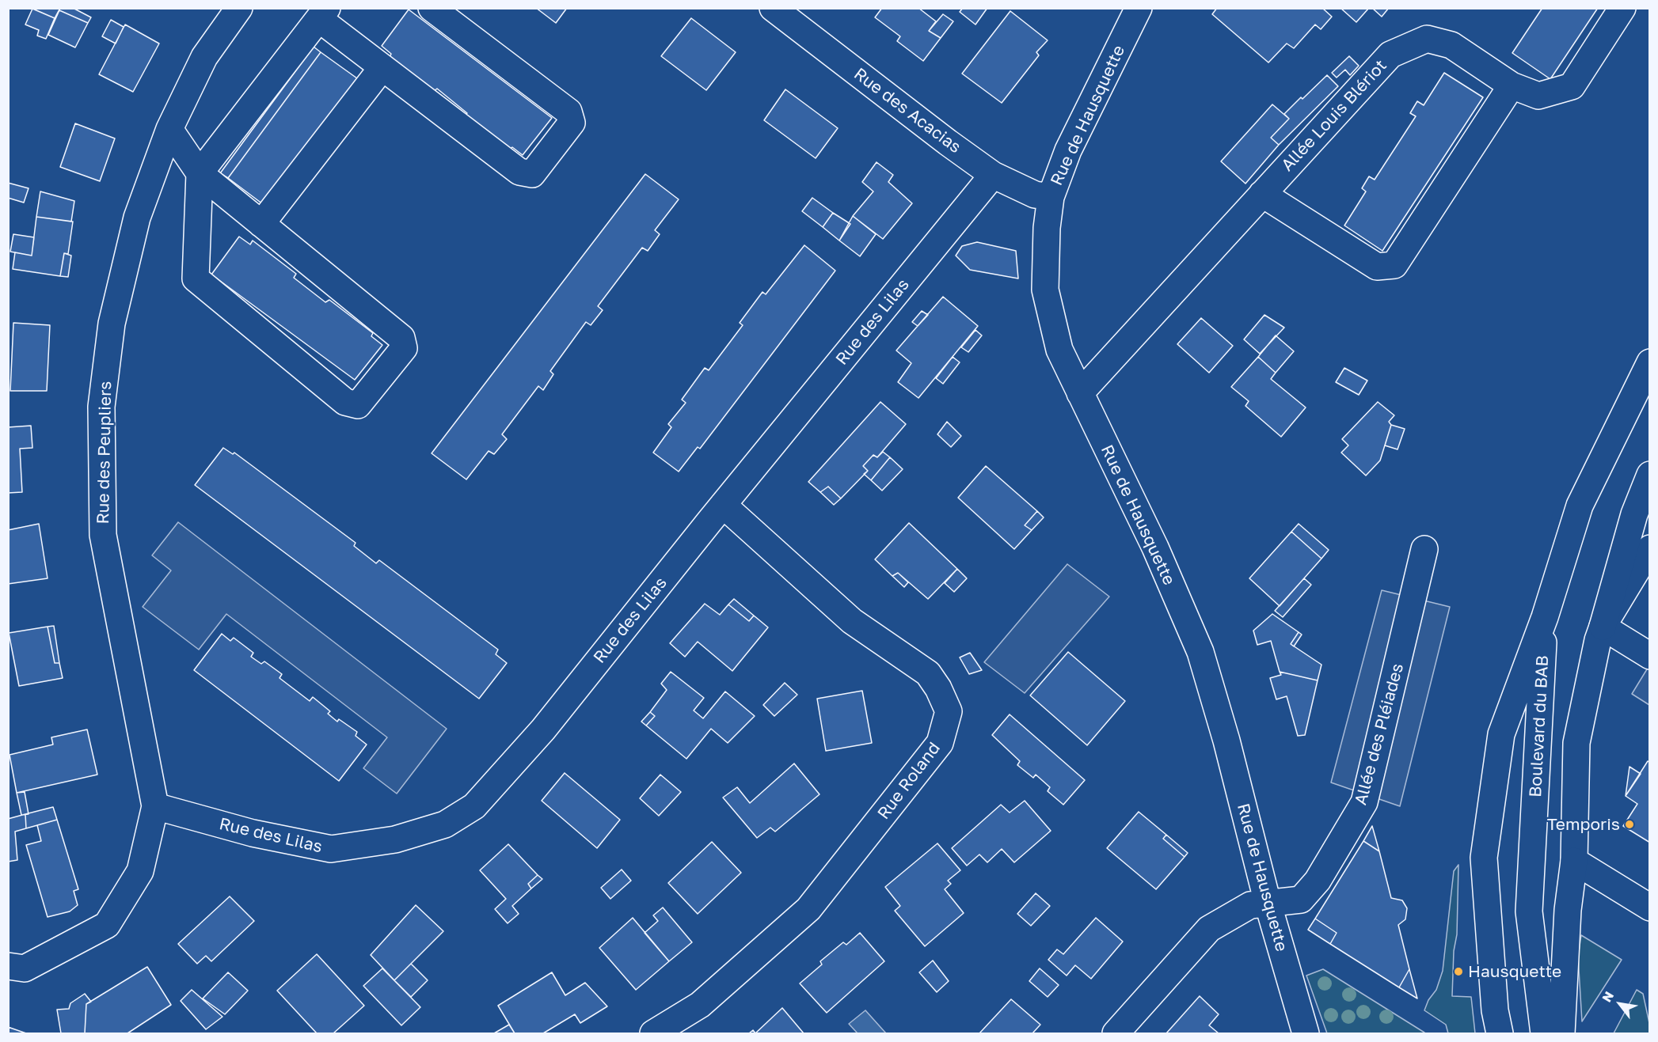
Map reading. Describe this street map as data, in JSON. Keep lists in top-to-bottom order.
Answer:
{
  "streets": {
    "street": [
      "Rue des Acacias",
      "Rue de Hausquette",
      "Allée Louis Blériot",
      "Rue des Lilas",
      "Rue des Peupliers",
      "Boulevard du BAB",
      "Allée des Pléiades",
      "Rue Roland"
    ]
  },
  "crossings": [
    ["Rue des Acacias", "Rue de Hausquette"],
    ["Rue des Acacias", "Rue des Lilas"],
    ["Rue de Hausquette", "Allée Louis Blériot"],
    ["Rue de Hausquette", "Allée des Pléiades"],
    ["Rue des Lilas", "Rue des Peupliers"],
    ["Rue des Lilas", "Rue Roland"]
  ],
  "places": ["Temporis", "Hausquette"],
  "north": "top left"
}
